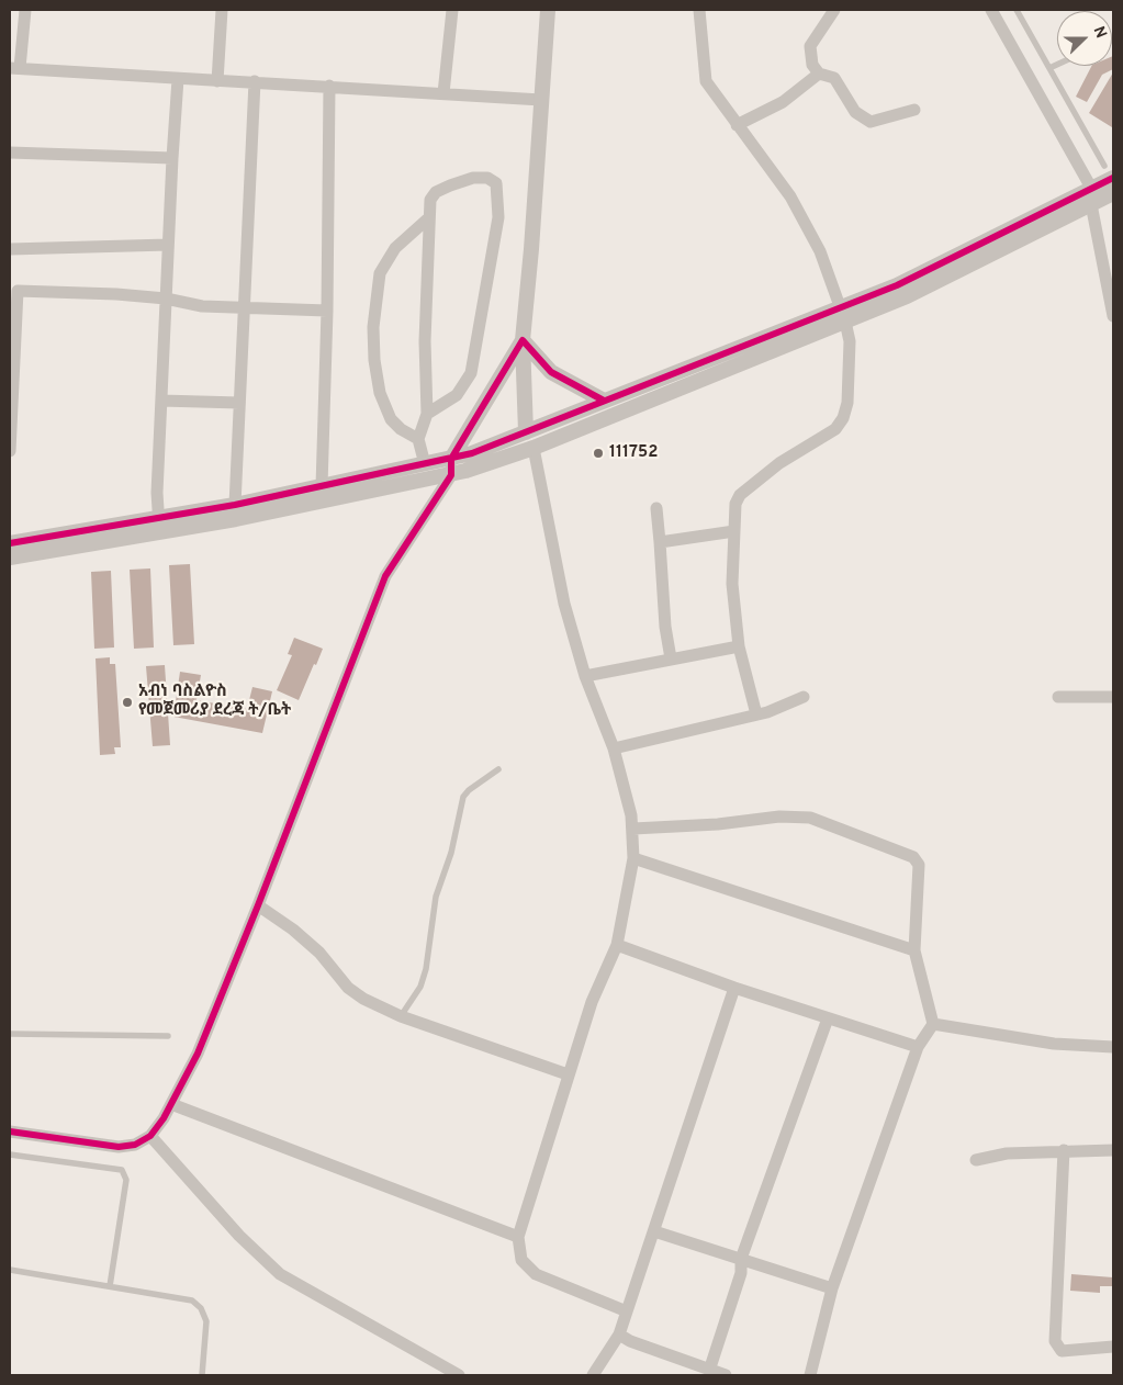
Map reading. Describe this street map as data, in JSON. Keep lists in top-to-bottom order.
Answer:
{
  "places": ["111752", "አብነ ባስልዮስ የመጀመሪያ ደረጃ ት/ቤት"],
  "north": "right"
}
